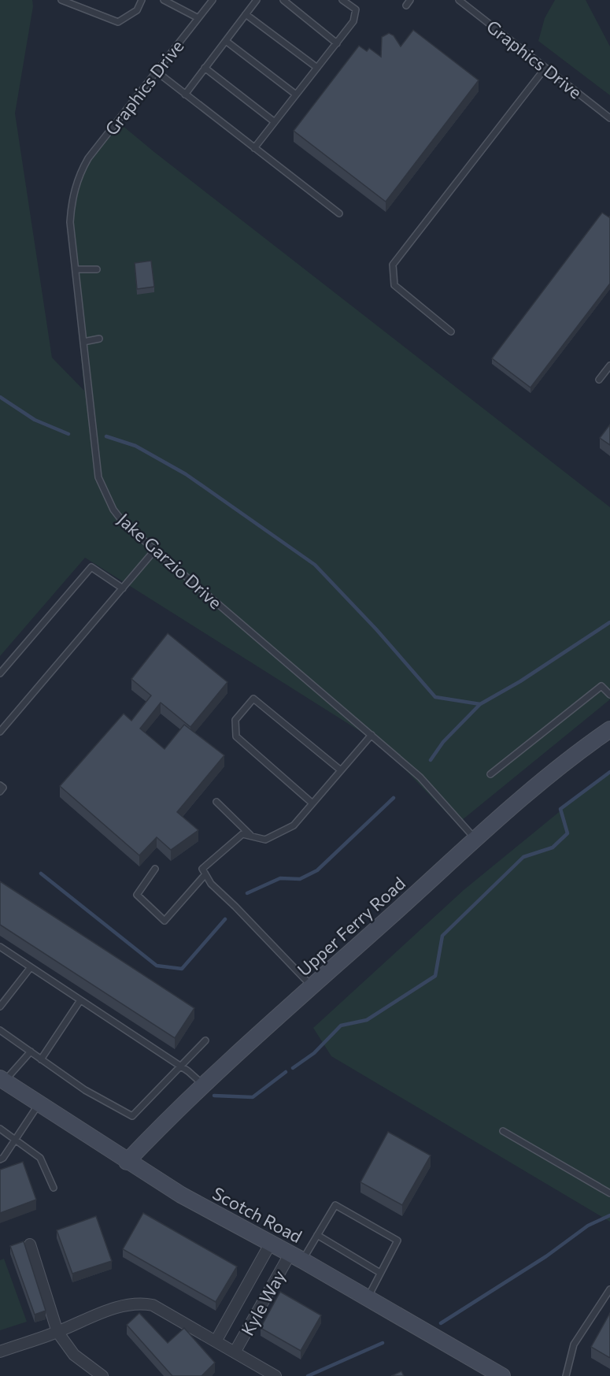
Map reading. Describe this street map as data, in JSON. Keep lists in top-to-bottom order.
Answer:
{
  "streets": {
    "main road": ["Upper Ferry Road", "Scotch Road"],
    "street": ["Kyle Way"],
    "lane": ["Graphics Drive", "Jake Garzio Drive"]
  },
  "crossings": [
    ["Graphics Drive", "Jake Garzio Drive"],
    ["Jake Garzio Drive", "Upper Ferry Road"],
    ["Upper Ferry Road", "Scotch Road"],
    ["Scotch Road", "Kyle Way"]
  ]
}
